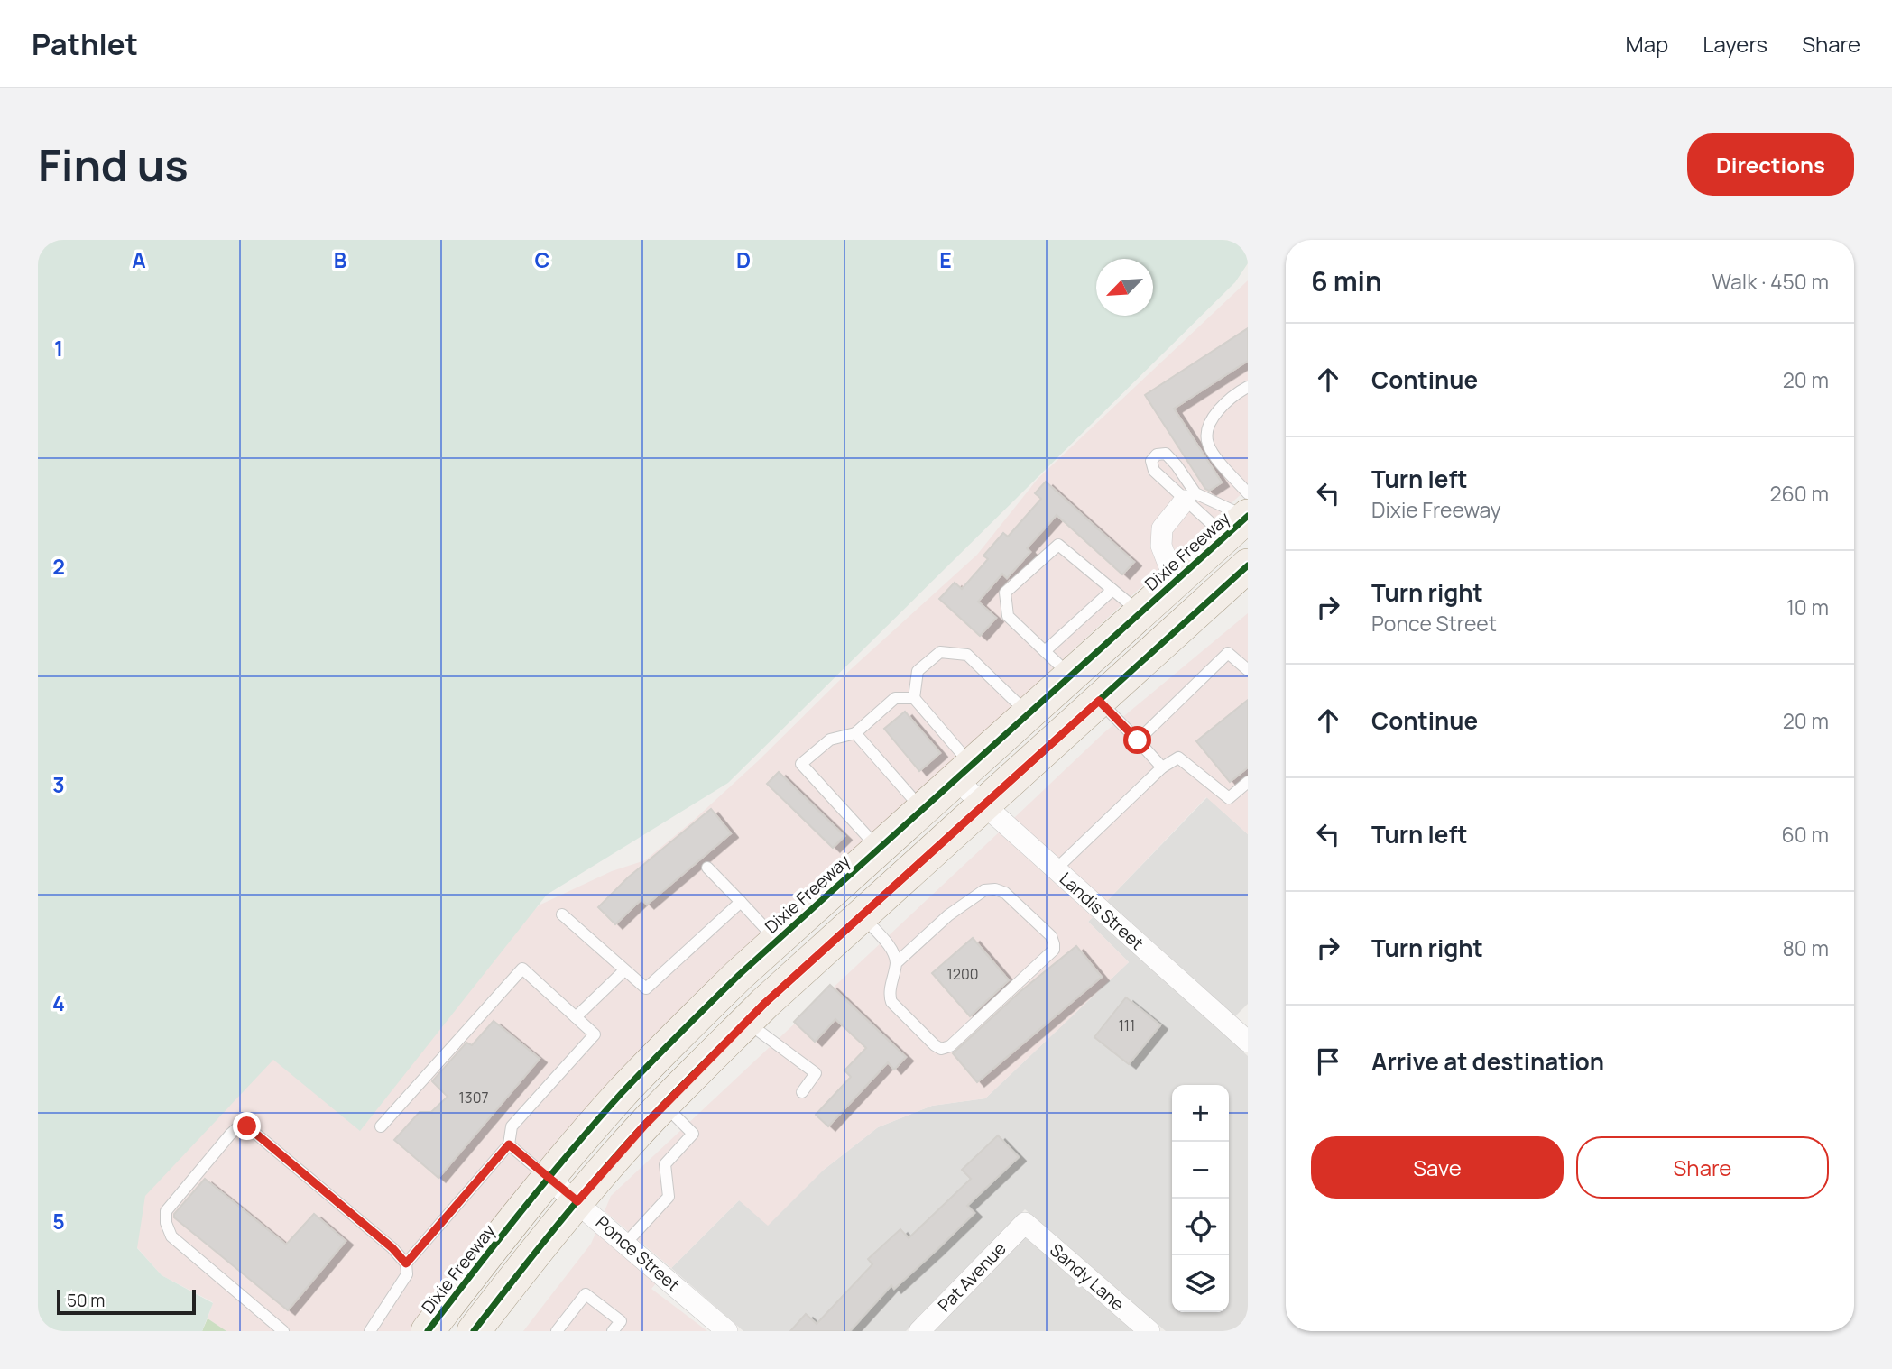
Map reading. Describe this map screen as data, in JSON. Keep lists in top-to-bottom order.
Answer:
{
  "streets": {
    "main road": ["Dixie Freeway"],
    "street": [
      "Landis Street",
      "Ponce Street",
      "Pat Avenue",
      "Sandy Lane"
    ]
  },
  "crossings": [
    ["Dixie Freeway", "Landis Street"],
    ["Dixie Freeway", "Ponce Street"],
    ["Pat Avenue", "Sandy Lane"]
  ],
  "house_numbers": ["1200", "111", "1307"],
  "scale_bar": "50 m",
  "north": "bottom left",
  "page": {
    "header": "Pathlet",
    "nav": ["Map", "Layers", "Share"],
    "buttons": [
      "Directions",
      ["Save", "Share"]
    ],
    "title": "Find us",
    "heading": ["6 min", "Walk · 450 m"],
    "list": [
      ["Continue", "20 m"],
      ["Turn left", "Dixie Freeway", "260 m"],
      ["Turn right", "Ponce Street", "10 m"],
      ["Continue", "20 m"],
      ["Turn left", "60 m"],
      ["Turn right", "80 m"],
      "Arrive at destination"
    ],
    "map_buttons": ["+", "−"],
    "scale": "50 m"
  },
  "grid": {
    "columns": [
      "A",
      "B",
      "C",
      "D",
      "E"
    ],
    "rows": [
      "1",
      "2",
      "3",
      "4",
      "5"
    ]
  }
}
